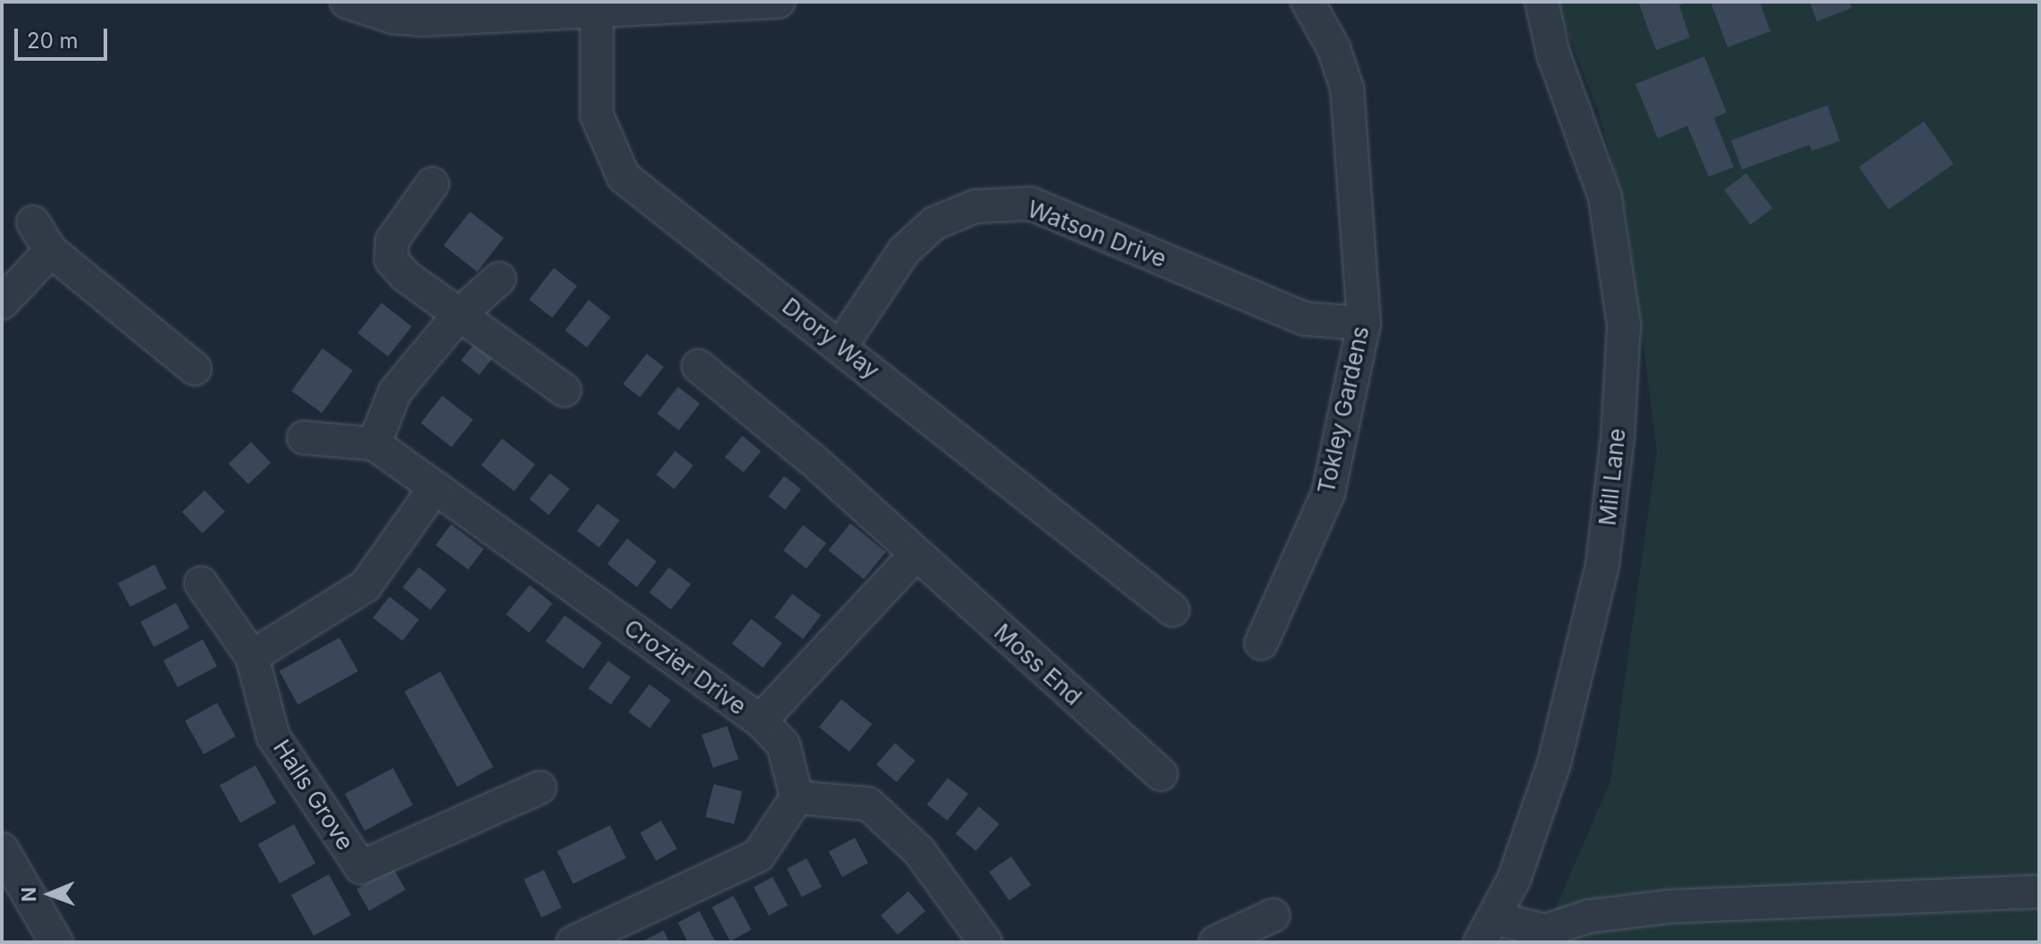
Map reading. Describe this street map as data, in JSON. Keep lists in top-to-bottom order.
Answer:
{
  "streets": {
    "street": [
      "Watson Drive",
      "Drory Way",
      "Tokley Gardens",
      "Mill Lane",
      "Moss End",
      "Crozier Drive",
      "Halls Grove"
    ]
  },
  "crossings": [
    ["Watson Drive", "Drory Way"],
    ["Watson Drive", "Tokley Gardens"]
  ],
  "scale_bar": "20 m",
  "north": "left"
}
